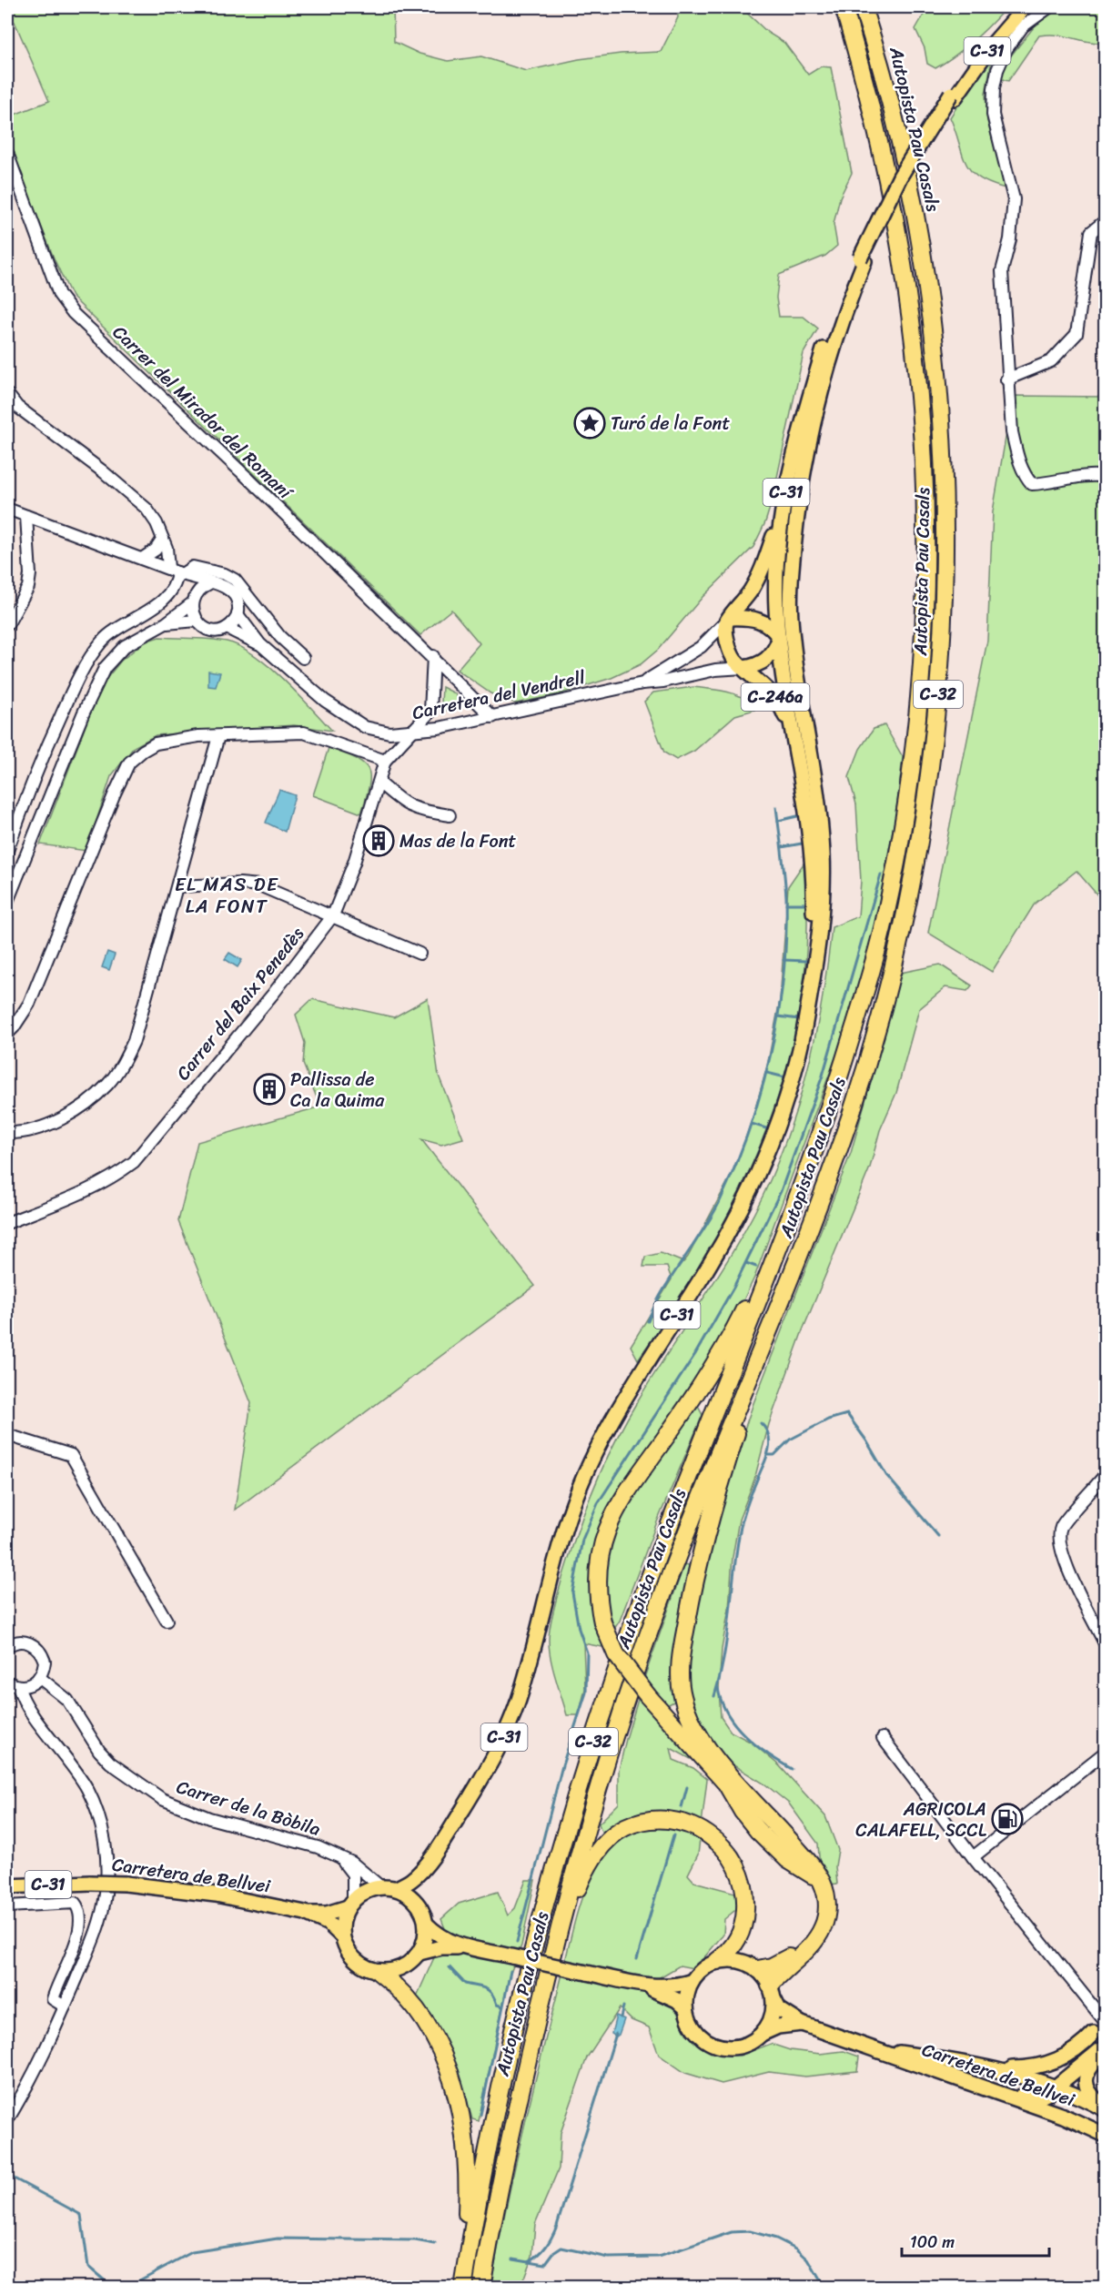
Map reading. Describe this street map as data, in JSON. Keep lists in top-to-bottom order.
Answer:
{
  "streets": {
    "highway": ["Autopista Pau Casals", "C-32"],
    "main road": ["C-31", "C-246a", "Carretera de Bellvei"],
    "street": [
      "Carrer del Mirador del Romaní",
      "Carretera del Vendrell",
      "Carrer del Baix Penedès",
      "Carrer de la Bòbila"
    ]
  },
  "crossings": [
    ["C-31", "Carretera del Vendrell"],
    ["C-31", "C-246a"],
    ["C-31", "Carrer de la Bòbila"],
    ["C-31", "Carretera de Bellvei"],
    ["Carrer del Mirador del Romaní", "Carretera del Vendrell"],
    ["Carretera del Vendrell", "C-246a"],
    ["Carrer de la Bòbila", "Carretera de Bellvei"]
  ],
  "districts": ["EL MAS DE LA FONT"],
  "places": {
    "place": ["Turó de la Font"],
    "building": ["Mas de la Font", "Pallissa de Ca la Quima"],
    "fuel station": ["AGRICOLA CALAFELL, SCCL"]
  },
  "scale_bar": "100 m"
}
